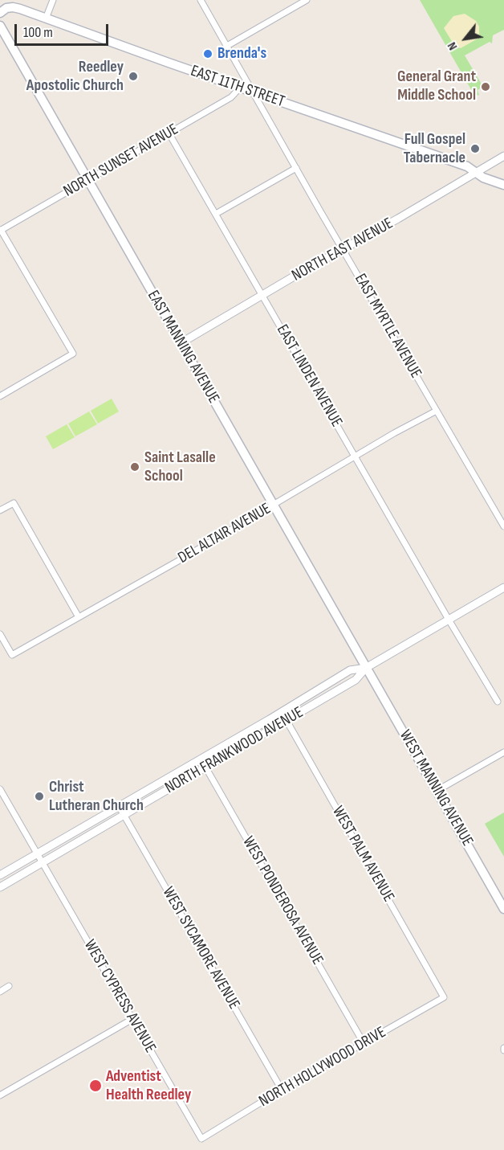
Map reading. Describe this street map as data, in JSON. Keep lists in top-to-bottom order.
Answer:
{
  "streets": {
    "main road": ["EAST 11TH STREET", "EAST MANNING AVENUE", "WEST MANNING AVENUE"],
    "street": [
      "NORTH SUNSET AVENUE",
      "NORTH EAST AVENUE",
      "EAST MYRTLE AVENUE",
      "EAST LINDEN AVENUE",
      "DEL ALTAIR AVENUE",
      "NORTH FRANKWOOD AVENUE",
      "WEST PALM AVENUE",
      "WEST PONDEROSA AVENUE",
      "WEST SYCAMORE AVENUE",
      "WEST CYPRESS AVENUE",
      "NORTH HOLLYWOOD DRIVE"
    ]
  },
  "crossings": [
    ["EAST 11TH STREET", "NORTH SUNSET AVENUE"],
    ["EAST 11TH STREET", "NORTH EAST AVENUE"],
    ["EAST 11TH STREET", "EAST MYRTLE AVENUE"],
    ["NORTH SUNSET AVENUE", "EAST MANNING AVENUE"],
    ["NORTH SUNSET AVENUE", "EAST LINDEN AVENUE"],
    ["NORTH EAST AVENUE", "EAST MYRTLE AVENUE"],
    ["NORTH EAST AVENUE", "EAST MANNING AVENUE"],
    ["NORTH EAST AVENUE", "EAST LINDEN AVENUE"],
    ["EAST MYRTLE AVENUE", "DEL ALTAIR AVENUE"],
    ["EAST MANNING AVENUE", "DEL ALTAIR AVENUE"],
    ["EAST MANNING AVENUE", "NORTH FRANKWOOD AVENUE"],
    ["EAST MANNING AVENUE", "WEST MANNING AVENUE"],
    ["EAST LINDEN AVENUE", "DEL ALTAIR AVENUE"],
    ["EAST LINDEN AVENUE", "NORTH FRANKWOOD AVENUE"],
    ["NORTH FRANKWOOD AVENUE", "WEST MANNING AVENUE"],
    ["NORTH FRANKWOOD AVENUE", "WEST PALM AVENUE"],
    ["NORTH FRANKWOOD AVENUE", "WEST PONDEROSA AVENUE"],
    ["NORTH FRANKWOOD AVENUE", "WEST SYCAMORE AVENUE"],
    ["NORTH FRANKWOOD AVENUE", "WEST CYPRESS AVENUE"],
    ["WEST PALM AVENUE", "NORTH HOLLYWOOD DRIVE"],
    ["WEST PONDEROSA AVENUE", "NORTH HOLLYWOOD DRIVE"],
    ["WEST SYCAMORE AVENUE", "NORTH HOLLYWOOD DRIVE"],
    ["WEST CYPRESS AVENUE", "NORTH HOLLYWOOD DRIVE"]
  ],
  "places": [
    "Brenda's",
    "Reedley Apostolic Church",
    "General Grant Middle School",
    "Full Gospel Tabernacle",
    "Saint Lasalle School",
    "Christ Lutheran Church",
    "Adventist Health Reedley"
  ],
  "scale_bar": "100 m",
  "north": "bottom left"
}
